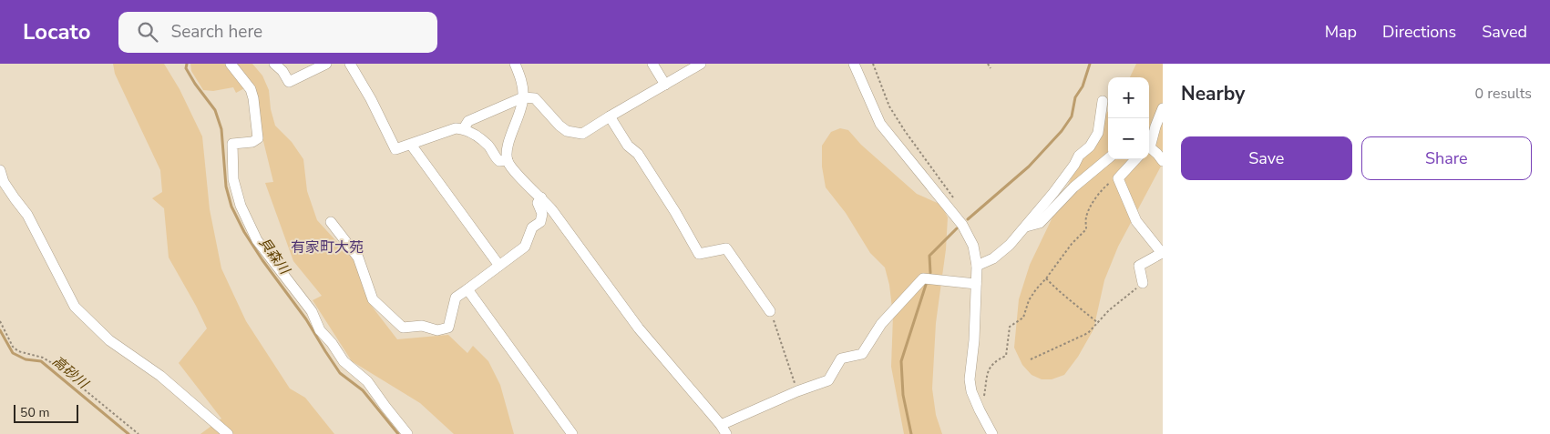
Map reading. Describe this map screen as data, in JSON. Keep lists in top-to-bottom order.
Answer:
{
  "districts": ["有家町大苑"],
  "water": ["貝森川", "高砂川"],
  "scale_bar": "50 m",
  "page": {
    "header": "Locato",
    "search": "Search here",
    "nav": ["Map", "Directions", "Saved"],
    "heading": ["Nearby", "0 results"],
    "map_buttons": ["+", "−"],
    "buttons": ["Save", "Share"],
    "scale": "50 m"
  }
}
